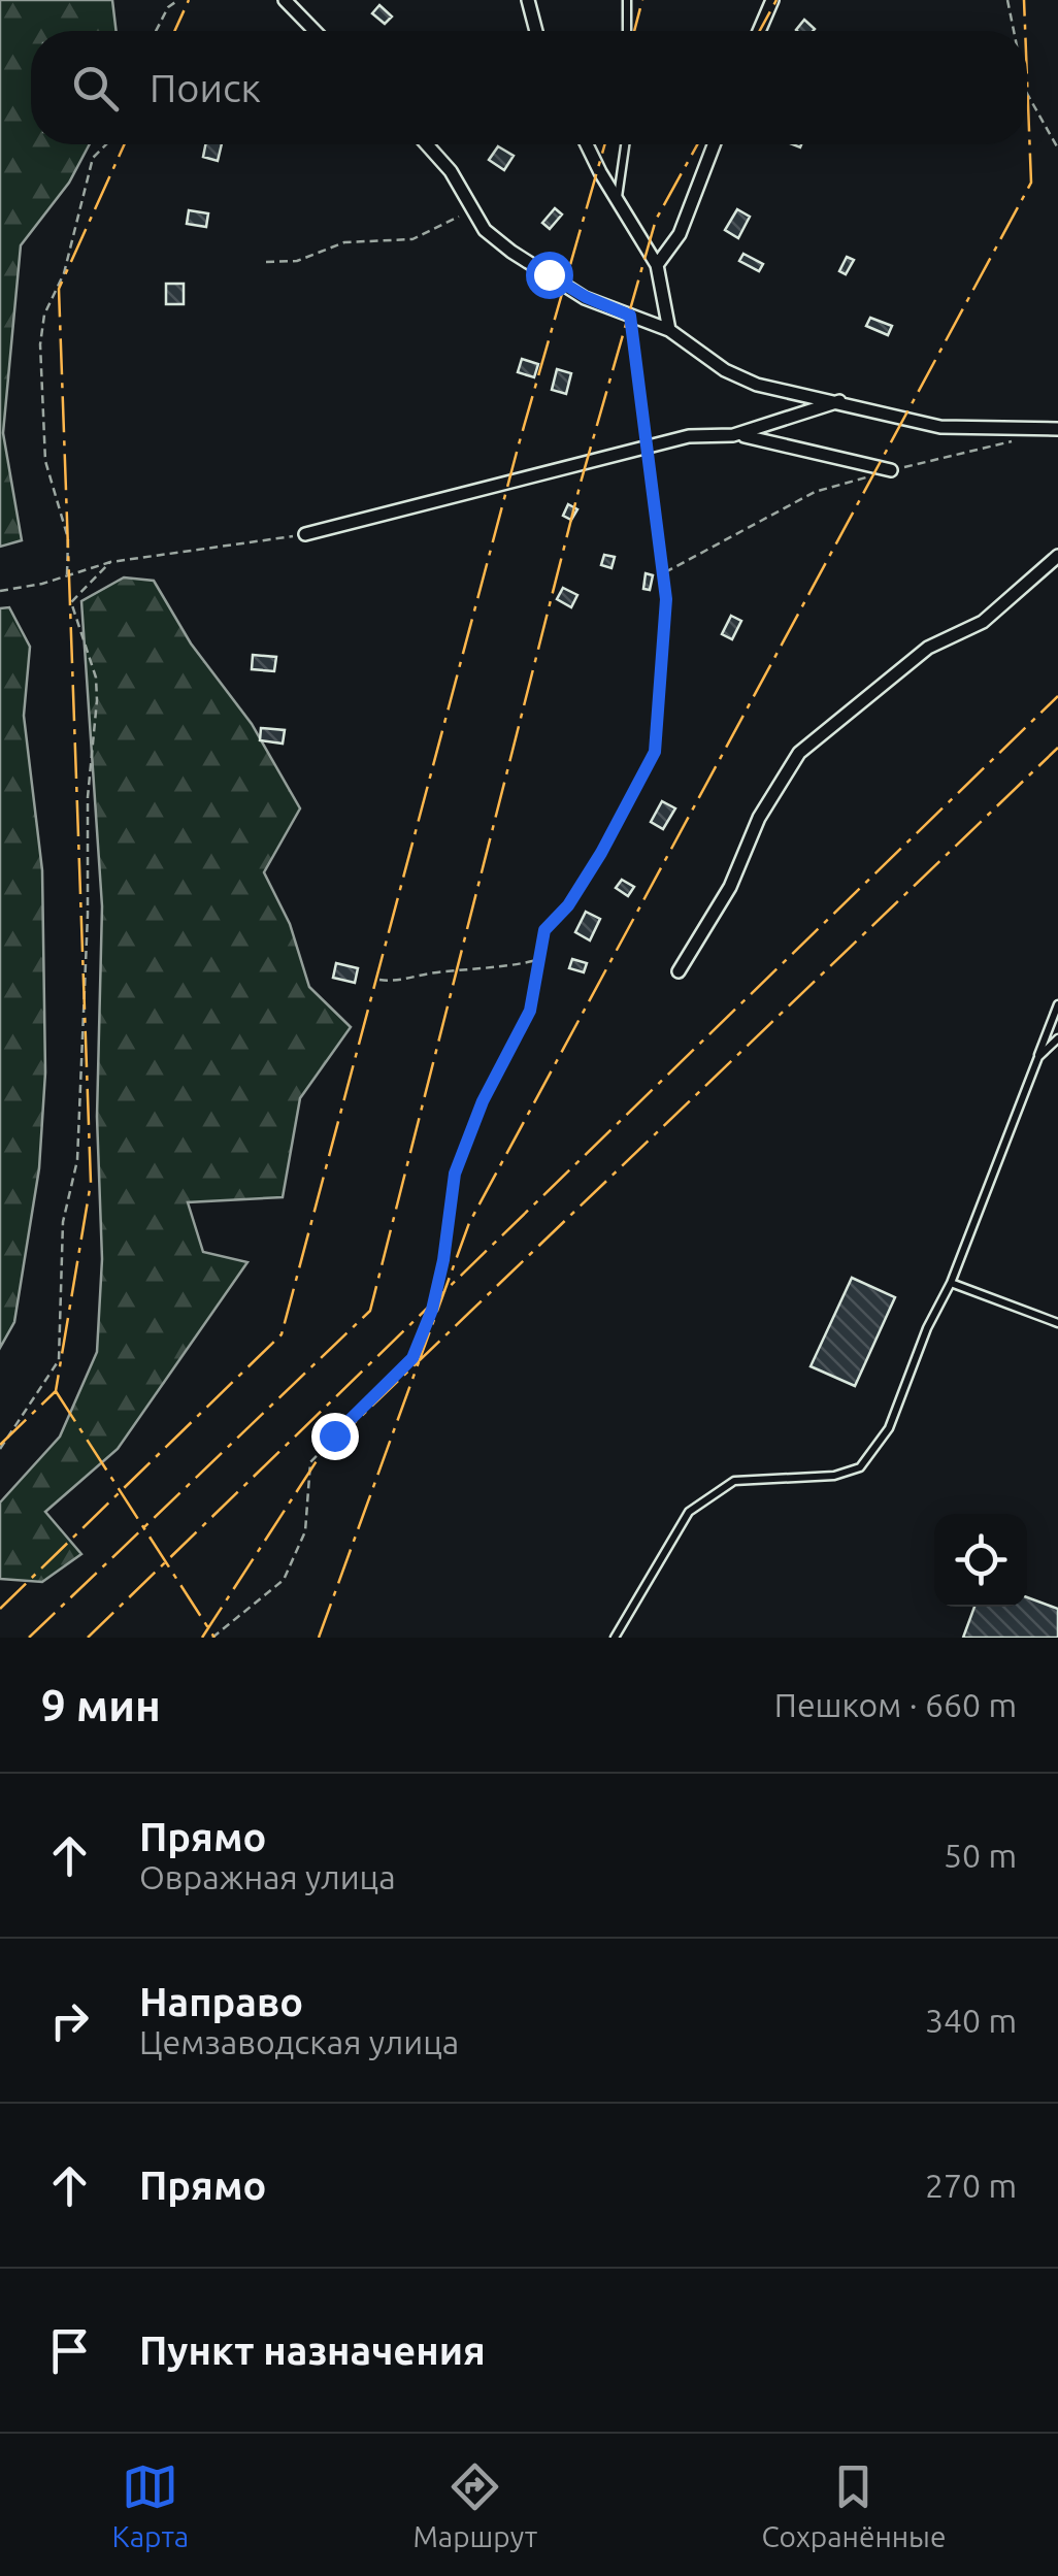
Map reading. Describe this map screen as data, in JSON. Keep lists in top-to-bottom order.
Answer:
{
  "page": {
    "search": "Поиск",
    "heading": ["9 мин", "Пешком · 660 m"],
    "list": [
      ["Прямо", "Овражная улица", "50 m"],
      ["Направо", "Цемзаводская улица", "340 m"],
      ["Прямо", "270 m"],
      "Пункт назначения"
    ],
    "nav": ["Карта", "Маршрут", "Сохранённые"]
  }
}
